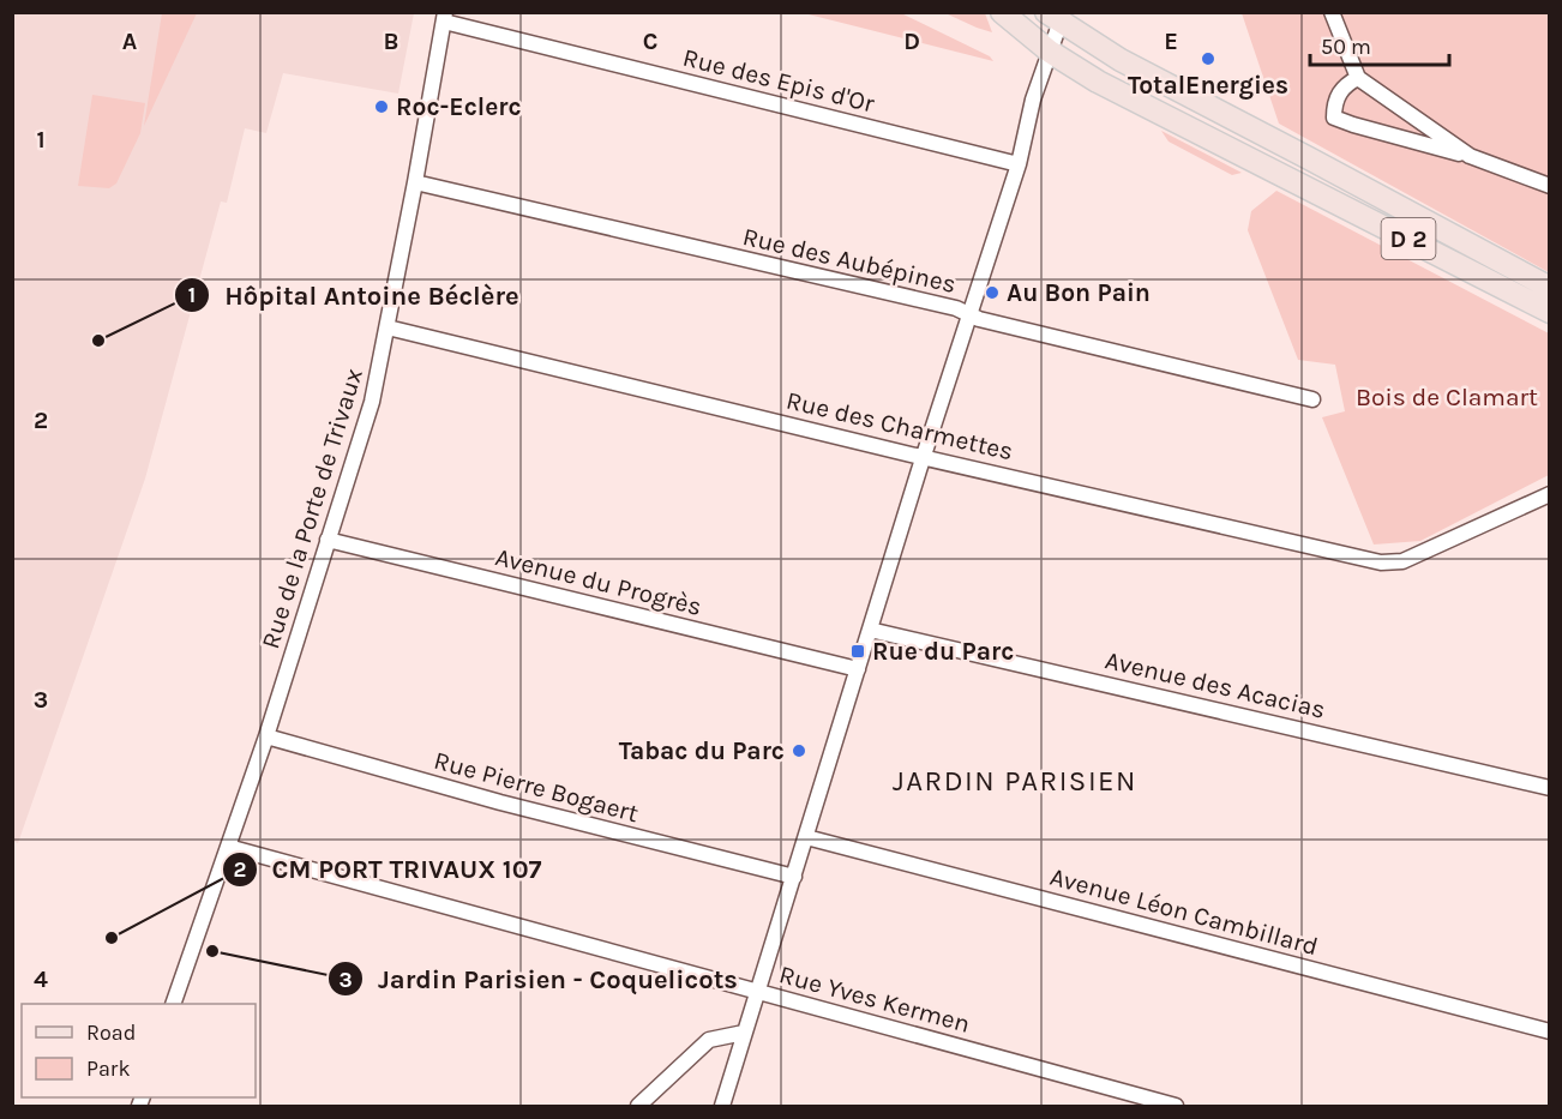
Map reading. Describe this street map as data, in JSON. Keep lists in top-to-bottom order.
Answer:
{
  "streets": {
    "main road": ["D 2"],
    "street": [
      "Rue des Epis d'Or",
      "Rue des Aubépines",
      "Rue des Charmettes",
      "Rue de la Porte de Trivaux",
      "Avenue du Progrès",
      "Avenue des Acacias",
      "Rue Pierre Bogaert",
      "Avenue Léon Cambillard",
      "Rue Yves Kermen"
    ]
  },
  "crossings": [
    ["Rue des Epis d'Or", "Rue de la Porte de Trivaux"],
    ["Rue des Aubépines", "Rue de la Porte de Trivaux"],
    ["Rue des Charmettes", "Rue de la Porte de Trivaux"],
    ["Rue de la Porte de Trivaux", "Avenue du Progrès"],
    ["Rue de la Porte de Trivaux", "Rue Pierre Bogaert"],
    ["Rue de la Porte de Trivaux", "Rue Yves Kermen"]
  ],
  "districts": ["JARDIN PARISIEN"],
  "parks": ["Bois de Clamart"],
  "places": {
    "other": [
      "TotalEnergies",
      "Roc-Eclerc",
      "Au Bon Pain",
      "Hôpital Antoine Béclère",
      "Tabac du Parc",
      "CM PORT TRIVAUX 107",
      "Jardin Parisien - Coquelicots"
    ],
    "transit": ["Rue du Parc"]
  },
  "legend": ["Road", "Park"],
  "scale_bar": "50 m",
  "grid": {
    "columns": [
      "A",
      "B",
      "C",
      "D",
      "E"
    ],
    "rows": [
      "1",
      "2",
      "3",
      "4"
    ]
  }
}
